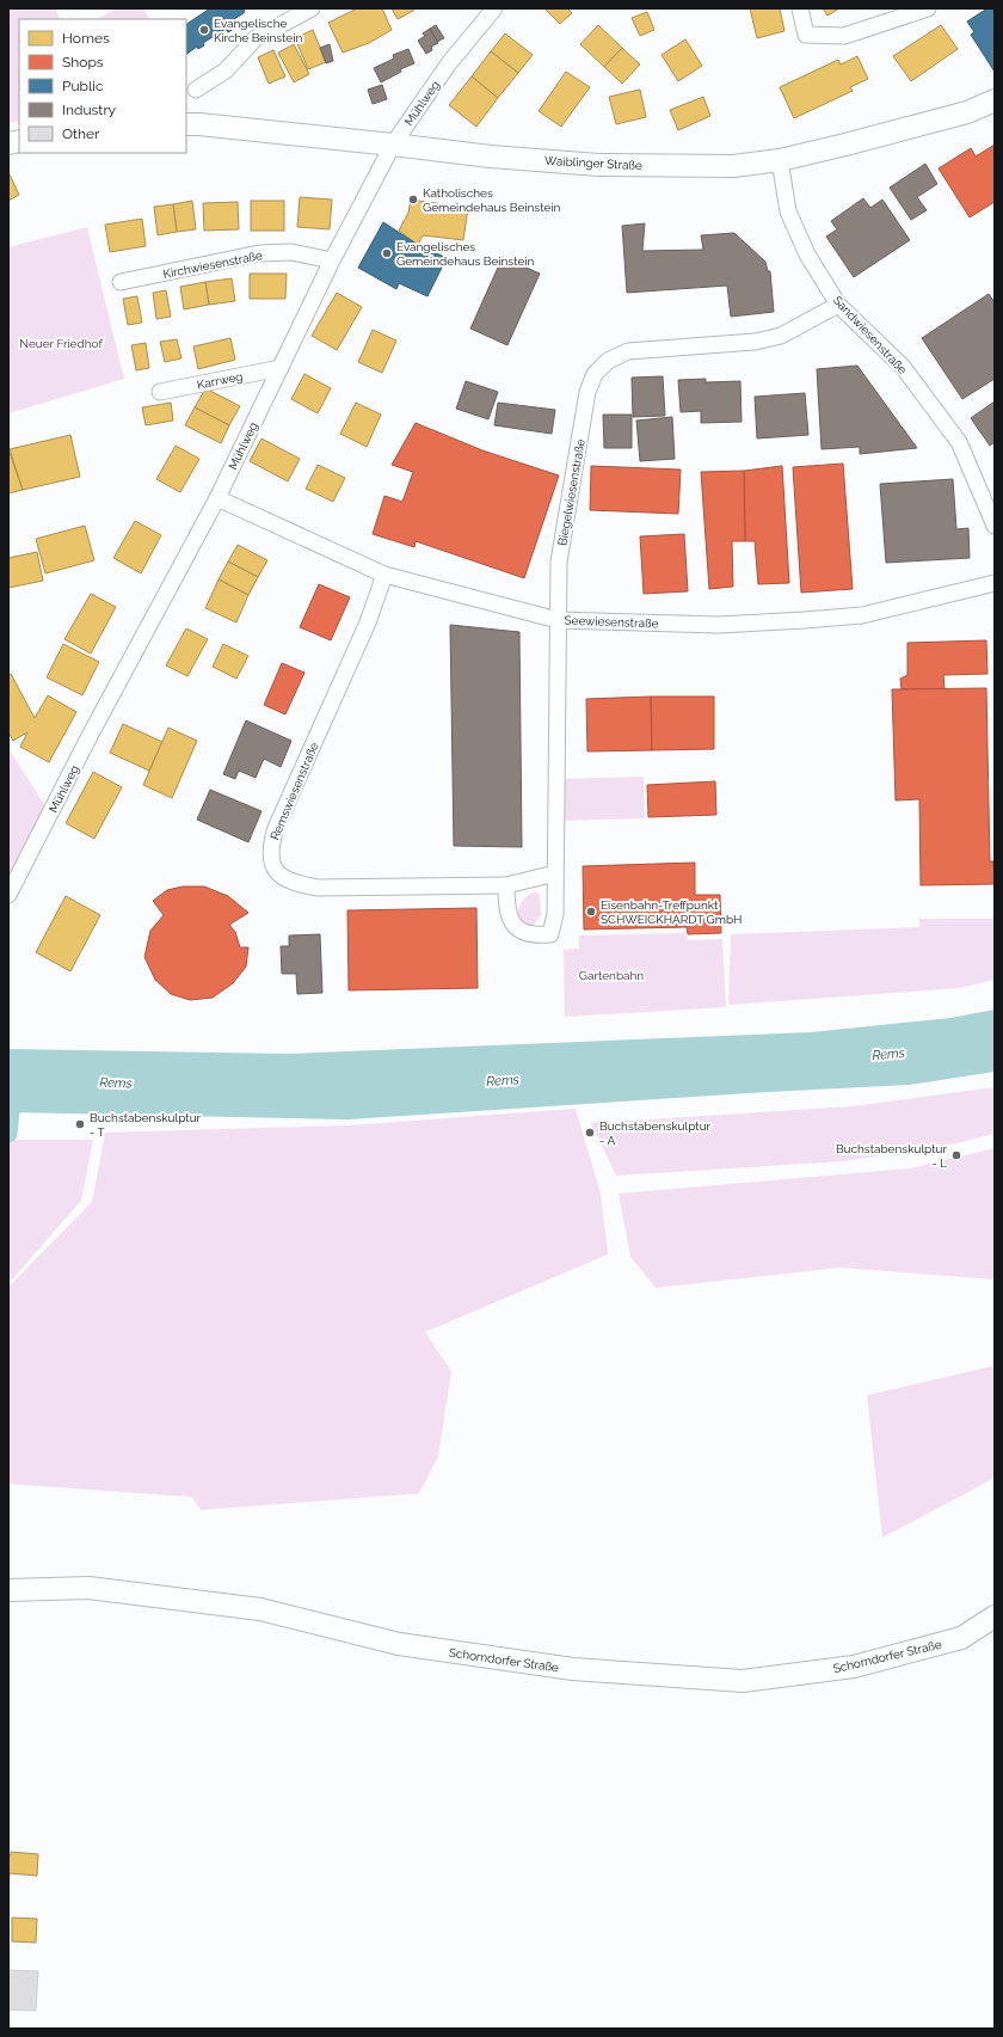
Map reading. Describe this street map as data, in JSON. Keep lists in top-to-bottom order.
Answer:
{
  "streets": {
    "main road": ["Waiblinger Straße", "Schorndorfer Straße"],
    "street": [
      "Mühlweg",
      "Kirchwiesenstraße",
      "Sandwiesenstraße",
      "Karrweg",
      "Biegelwiesenstraße",
      "Seewiesenstraße",
      "Remswiesenstraße"
    ]
  },
  "crossings": [
    ["Mühlweg", "Waiblinger Straße"],
    ["Mühlweg", "Kirchwiesenstraße"],
    ["Mühlweg", "Karrweg"],
    ["Mühlweg", "Seewiesenstraße"],
    ["Waiblinger Straße", "Sandwiesenstraße"],
    ["Sandwiesenstraße", "Biegelwiesenstraße"],
    ["Biegelwiesenstraße", "Seewiesenstraße"],
    ["Biegelwiesenstraße", "Remswiesenstraße"],
    ["Seewiesenstraße", "Remswiesenstraße"]
  ],
  "water": ["Rems"],
  "parks": ["Neuer Friedhof", "Gartenbahn"],
  "places": [
    "Evangelische Kirche Beinstein",
    "Katholisches Gemeindehaus Beinstein",
    "Evangelisches Gemeindehaus Beinstein",
    "Eisenbahn-Treffpunkt SCHWEICKHARDT GmbH",
    "Buchstabenskulptur - T",
    "Buchstabenskulptur - A",
    "Buchstabenskulptur - L"
  ],
  "legend": [
    "Homes",
    "Shops",
    "Public",
    "Industry",
    "Other"
  ]
}
